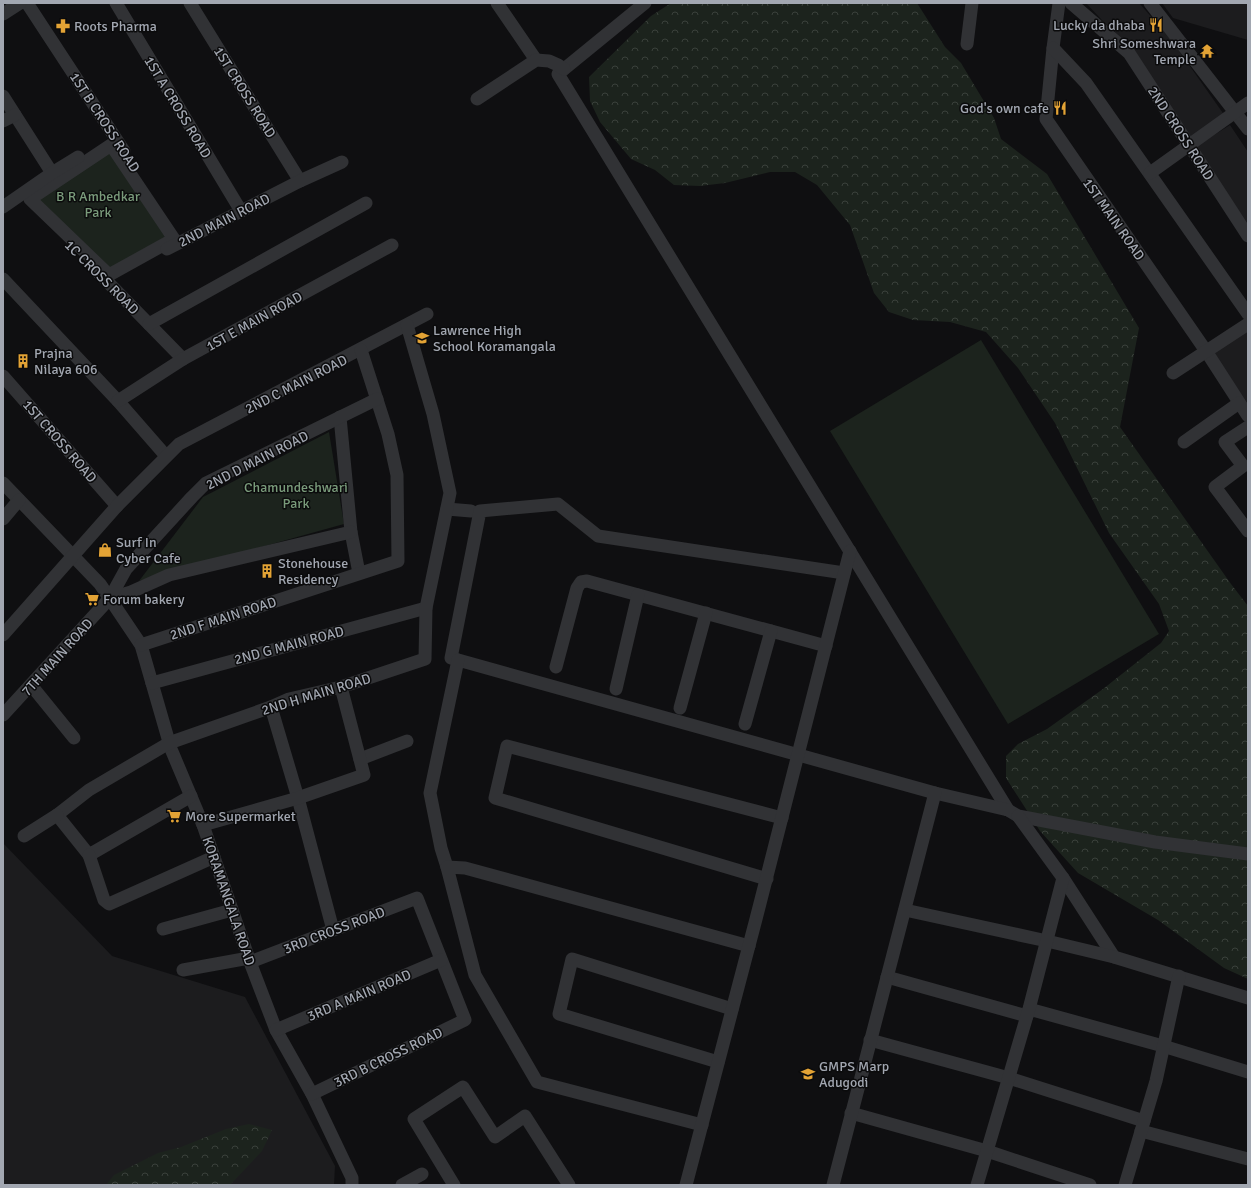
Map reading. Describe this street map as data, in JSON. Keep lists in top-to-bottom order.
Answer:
{
  "streets": {
    "street": [
      "1ST CROSS ROAD",
      "1ST A CROSS ROAD",
      "1ST B CROSS ROAD",
      "2ND CROSS ROAD",
      "1ST MAIN ROAD",
      "2ND MAIN ROAD",
      "1C CROSS ROAD",
      "1ST E MAIN ROAD",
      "2ND C MAIN ROAD",
      "2ND D MAIN ROAD",
      "2ND F MAIN ROAD",
      "2ND G MAIN ROAD",
      "7TH MAIN ROAD",
      "2ND H MAIN ROAD",
      "KORAMANGALA ROAD",
      "3RD CROSS ROAD",
      "3RD A MAIN ROAD",
      "3RD B CROSS ROAD"
    ]
  },
  "crossings": [
    ["1ST CROSS ROAD", "2ND MAIN ROAD"],
    ["1ST CROSS ROAD", "2ND C MAIN ROAD"],
    ["1ST A CROSS ROAD", "2ND MAIN ROAD"],
    ["1ST B CROSS ROAD", "2ND MAIN ROAD"],
    ["2ND MAIN ROAD", "1C CROSS ROAD"],
    ["1C CROSS ROAD", "1ST E MAIN ROAD"],
    ["2ND C MAIN ROAD", "2ND H MAIN ROAD"],
    ["2ND C MAIN ROAD", "KORAMANGALA ROAD"],
    ["2ND D MAIN ROAD", "2ND F MAIN ROAD"],
    ["2ND D MAIN ROAD", "7TH MAIN ROAD"],
    ["2ND D MAIN ROAD", "KORAMANGALA ROAD"],
    ["2ND F MAIN ROAD", "KORAMANGALA ROAD"],
    ["2ND G MAIN ROAD", "2ND H MAIN ROAD"],
    ["2ND G MAIN ROAD", "KORAMANGALA ROAD"],
    ["7TH MAIN ROAD", "KORAMANGALA ROAD"],
    ["2ND H MAIN ROAD", "KORAMANGALA ROAD"],
    ["KORAMANGALA ROAD", "3RD CROSS ROAD"],
    ["KORAMANGALA ROAD", "3RD A MAIN ROAD"],
    ["KORAMANGALA ROAD", "3RD B CROSS ROAD"],
    ["3RD CROSS ROAD", "3RD A MAIN ROAD"],
    ["3RD CROSS ROAD", "3RD B CROSS ROAD"],
    ["3RD A MAIN ROAD", "3RD B CROSS ROAD"]
  ],
  "parks": ["B R Ambedkar Park", "Chamundeshwari Park"],
  "places": {
    "restaurant": ["Lucky da dhaba", "God's own cafe"],
    "pharmacy": ["Roots Pharma"],
    "temple": ["Shri Someshwara Temple"],
    "school or university": ["Lawrence High School Koramangala", "GMPS Marp Adugodi"],
    "building": ["Prajna Nilaya 606", "Stonehouse Residency"],
    "shop": ["Surf In Cyber Cafe"],
    "supermarket": ["Forum bakery", "More Supermarket"]
  }
}
